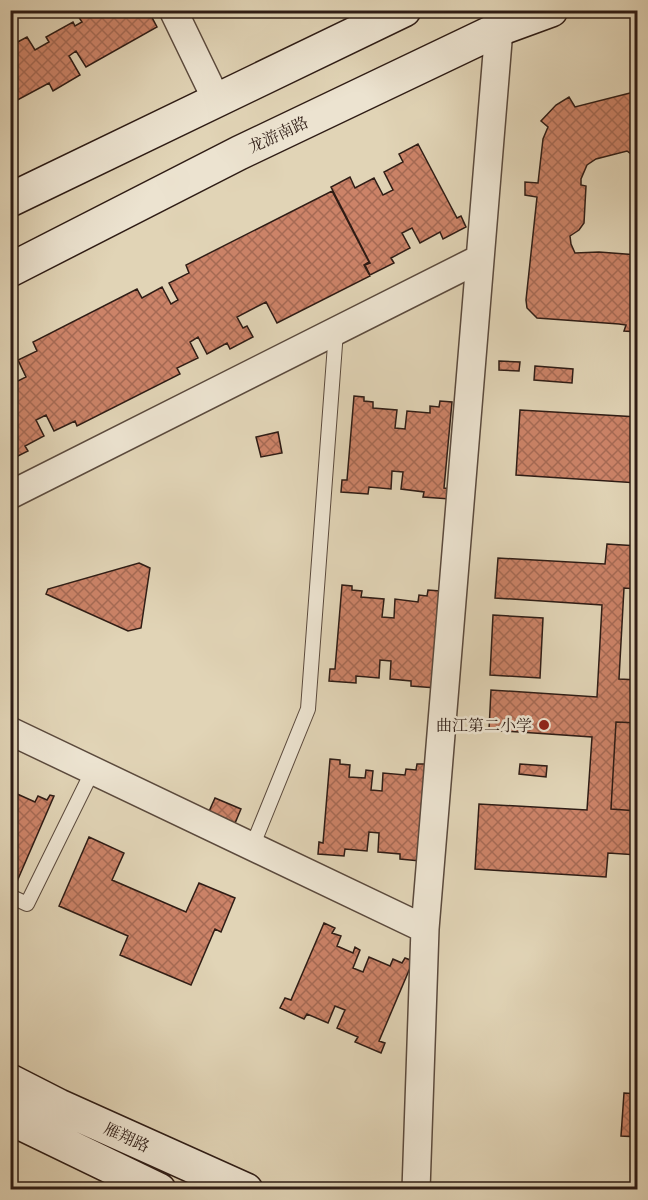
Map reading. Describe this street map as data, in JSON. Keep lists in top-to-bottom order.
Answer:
{
  "streets": {
    "main road": ["龙游南路", "雁翔路"]
  },
  "places": ["曲江第二小学"]
}
